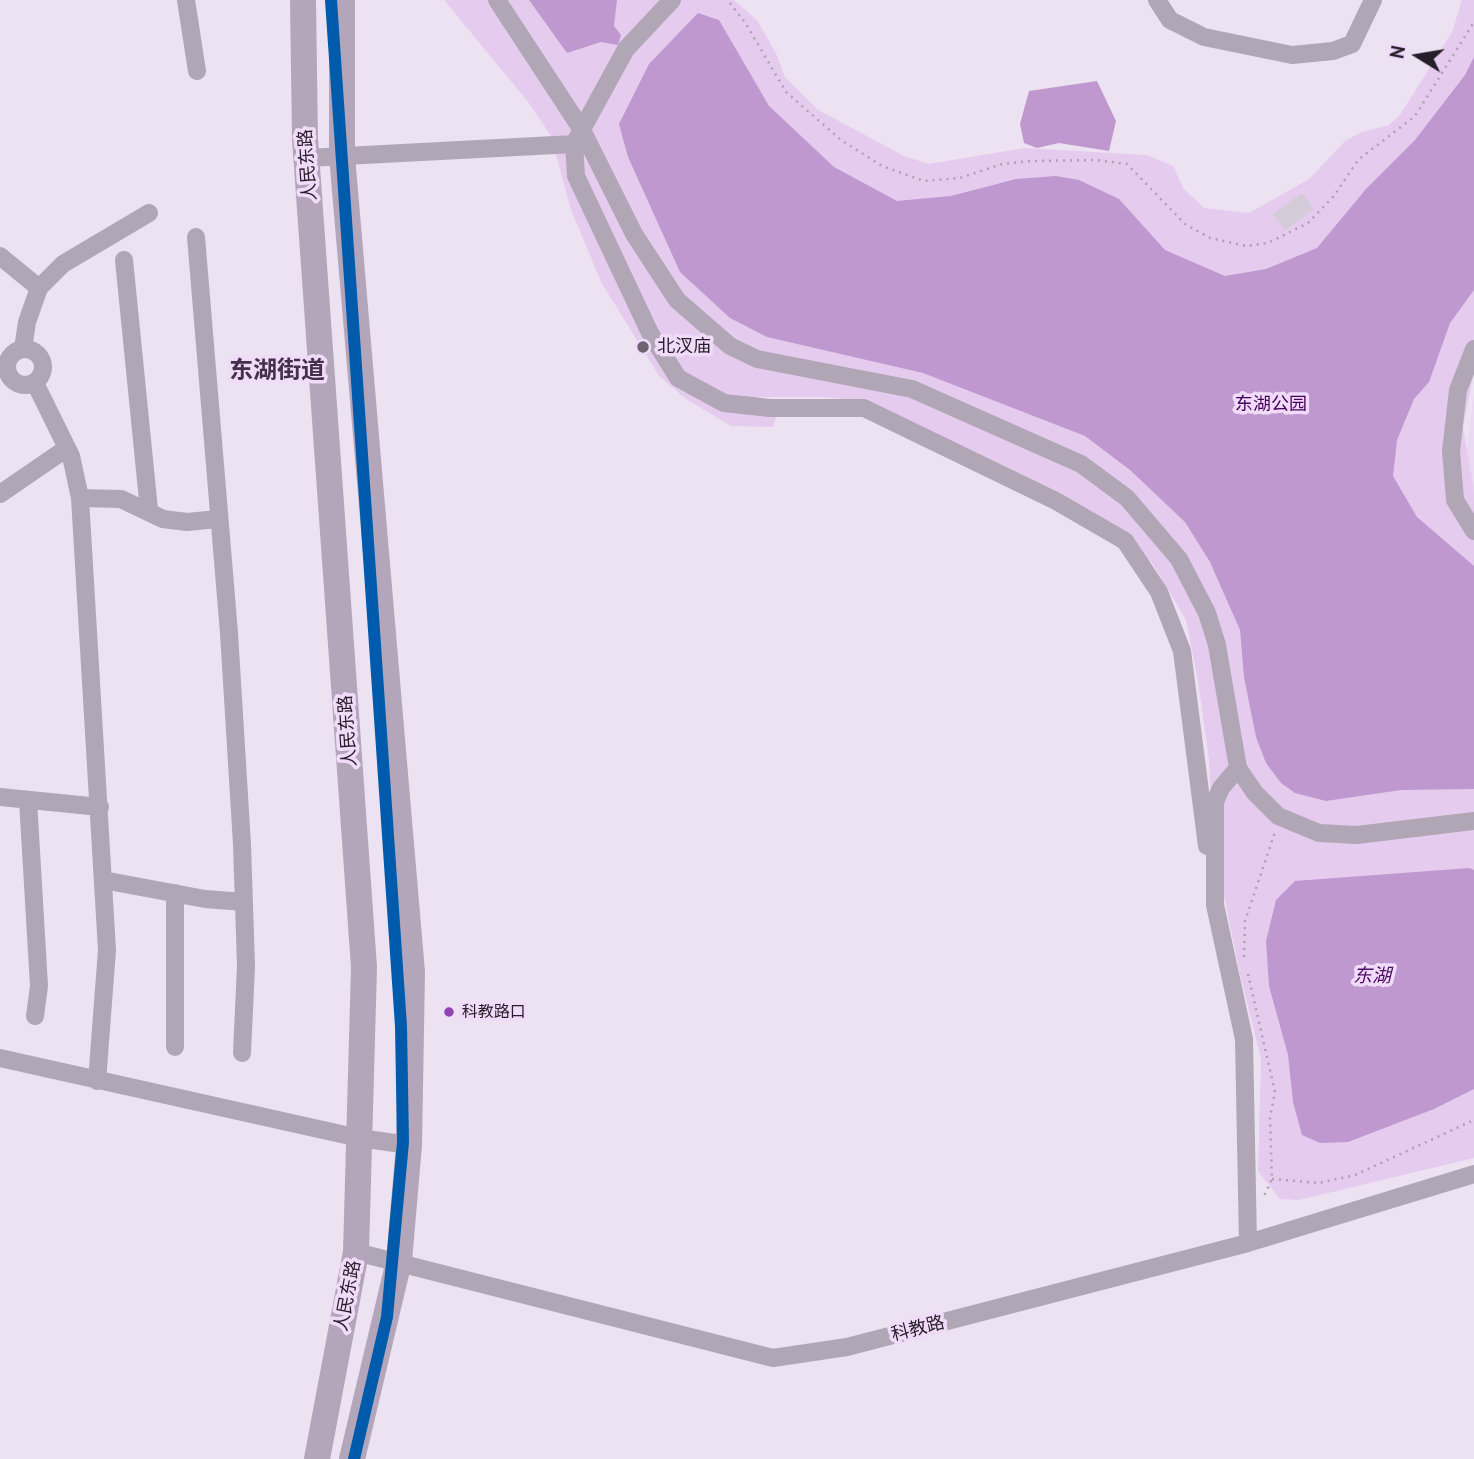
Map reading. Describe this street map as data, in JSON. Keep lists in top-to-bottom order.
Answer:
{
  "streets": {
    "main road": ["人民东路"],
    "street": ["科教路"]
  },
  "crossings": [
    ["人民东路", "科教路"]
  ],
  "districts": ["东湖街道"],
  "water": ["东湖"],
  "parks": ["东湖公园"],
  "places": ["北汊庙", "科教路口"],
  "north": "left"
}
